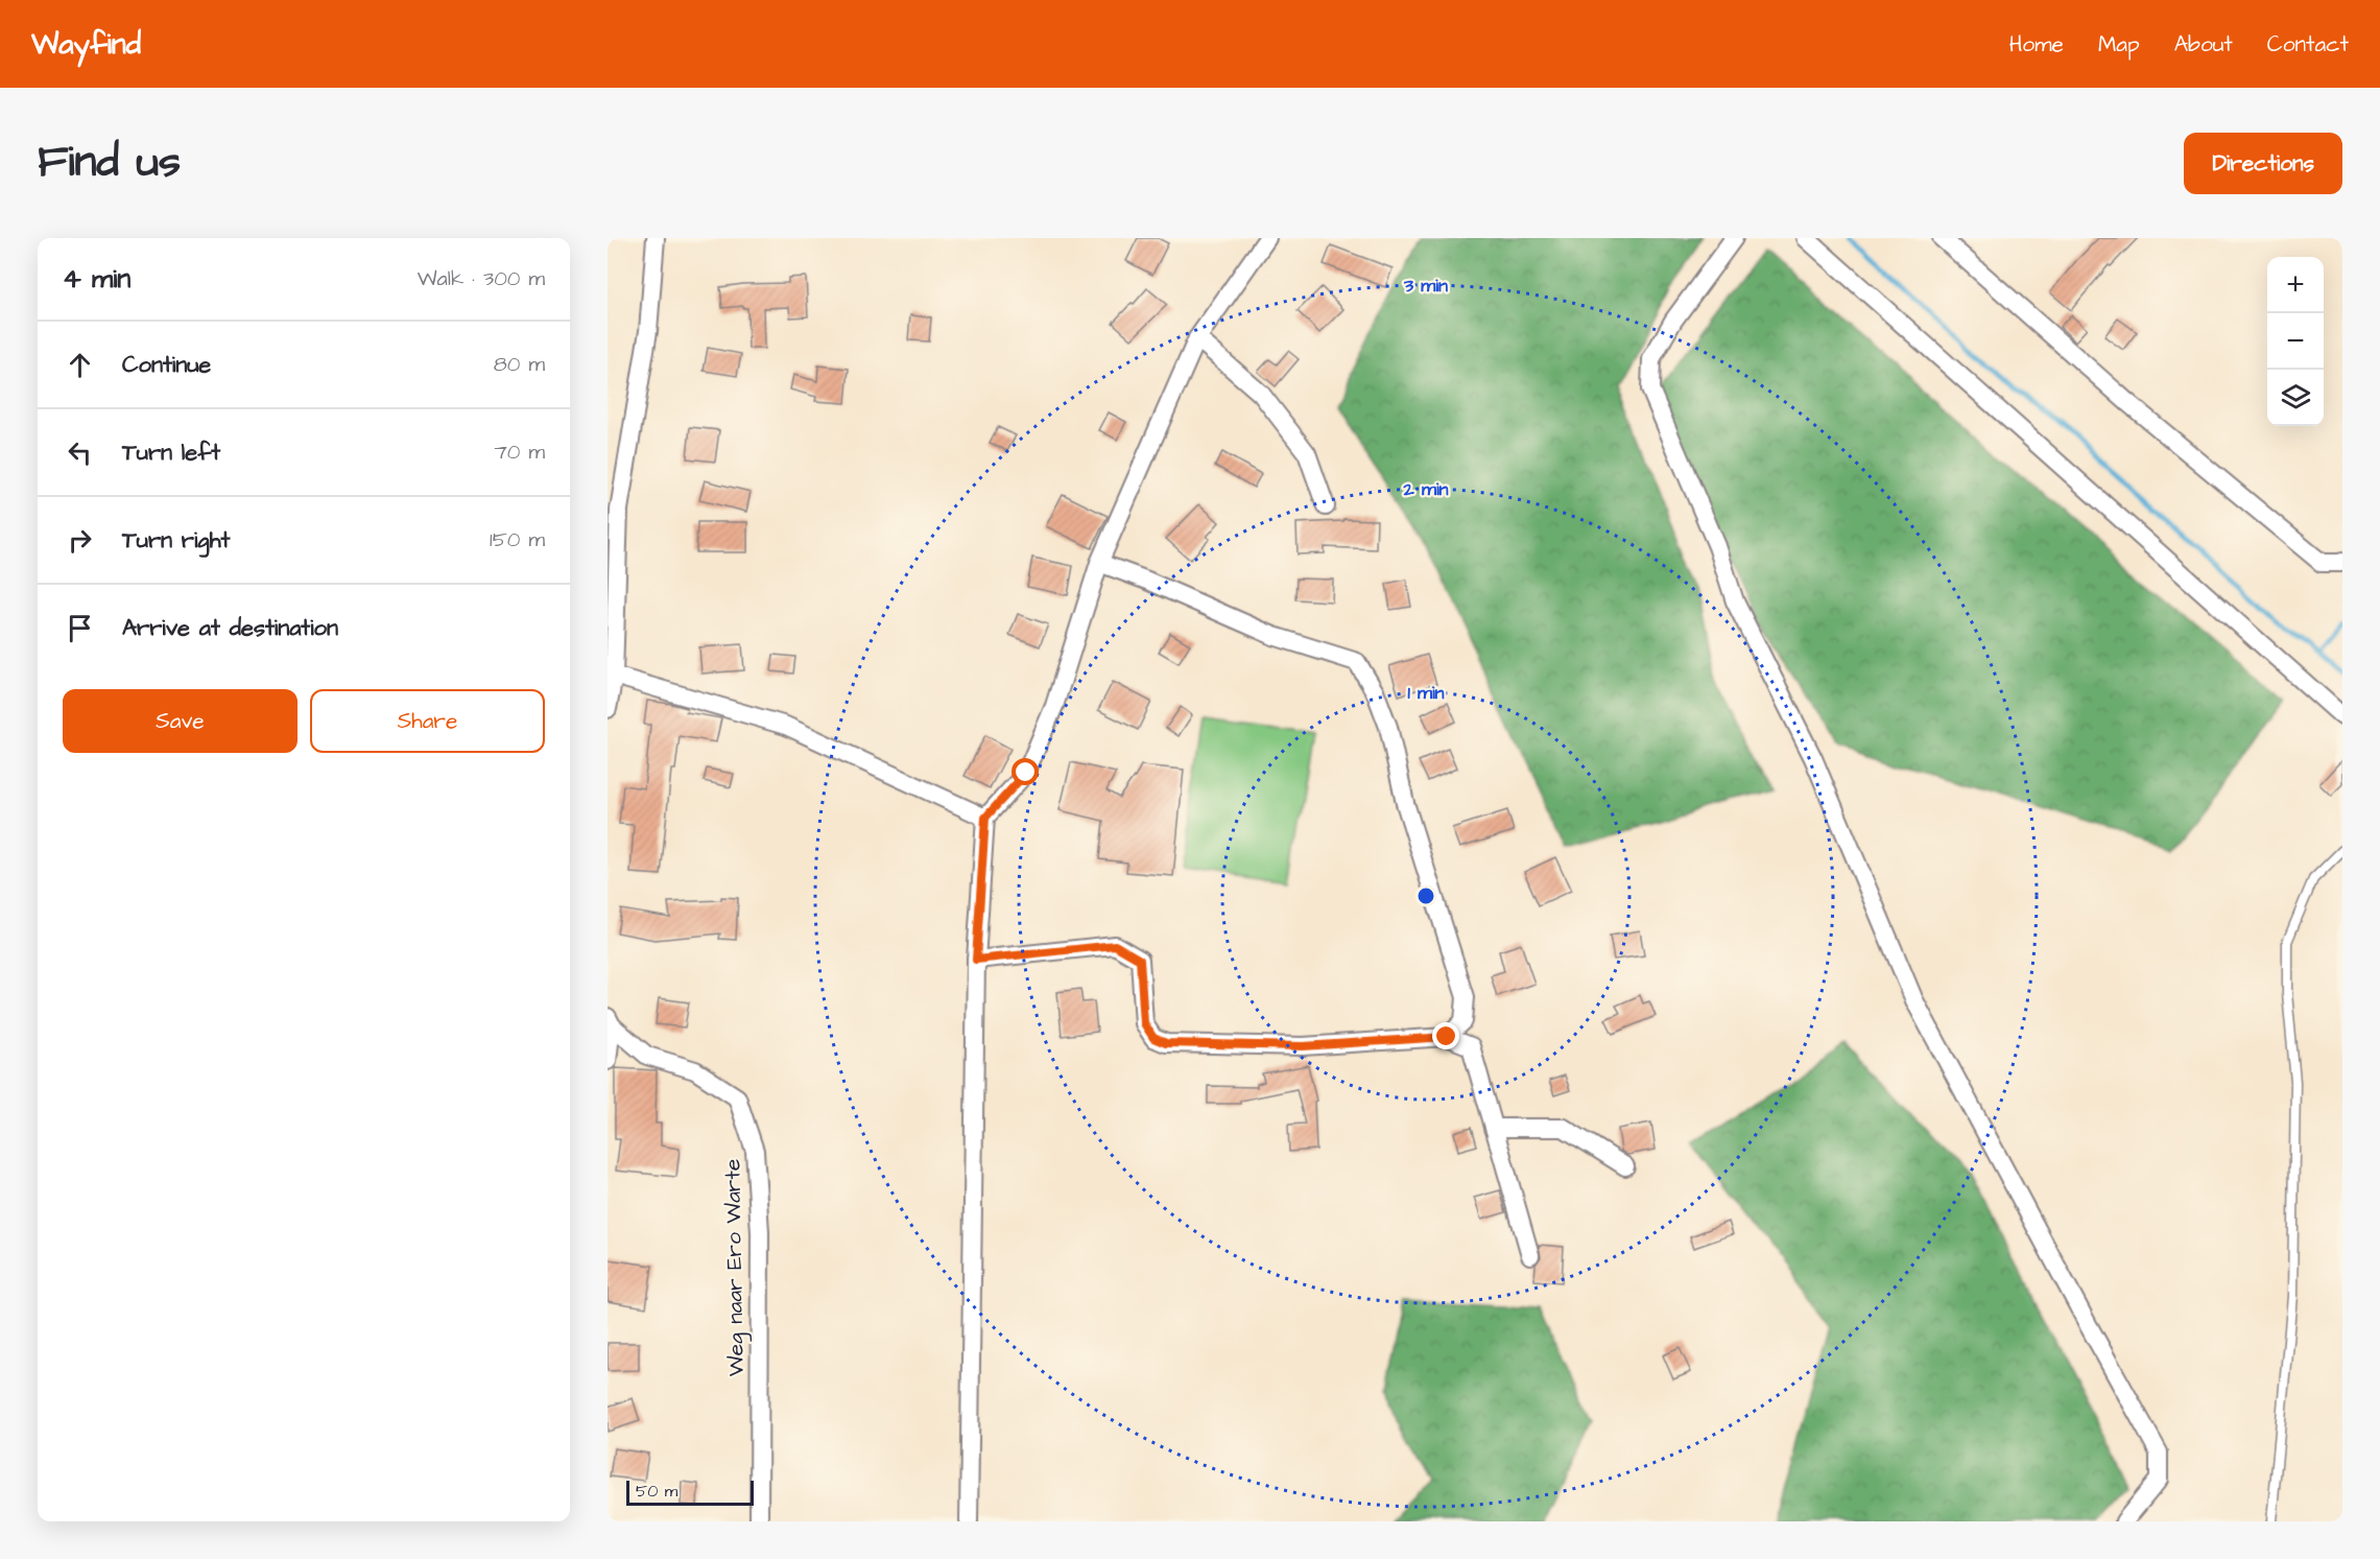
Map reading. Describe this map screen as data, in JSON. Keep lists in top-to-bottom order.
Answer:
{
  "streets": {
    "street": ["Weg naar Ero Warte"]
  },
  "scale_bar": "50 m",
  "page": {
    "header": "Wayfind",
    "nav": [
      "Home",
      "Map",
      "About",
      "Contact"
    ],
    "title": "Find us",
    "buttons": [
      "Directions",
      ["Save", "Share"]
    ],
    "heading": ["4 min", "Walk · 300 m"],
    "map_buttons": ["+", "−"],
    "list": [
      ["Continue", "80 m"],
      ["Turn left", "70 m"],
      ["Turn right", "150 m"],
      "Arrive at destination"
    ],
    "scale": "50 m"
  },
  "rings": ["3 min", "2 min", "1 min"]
}
